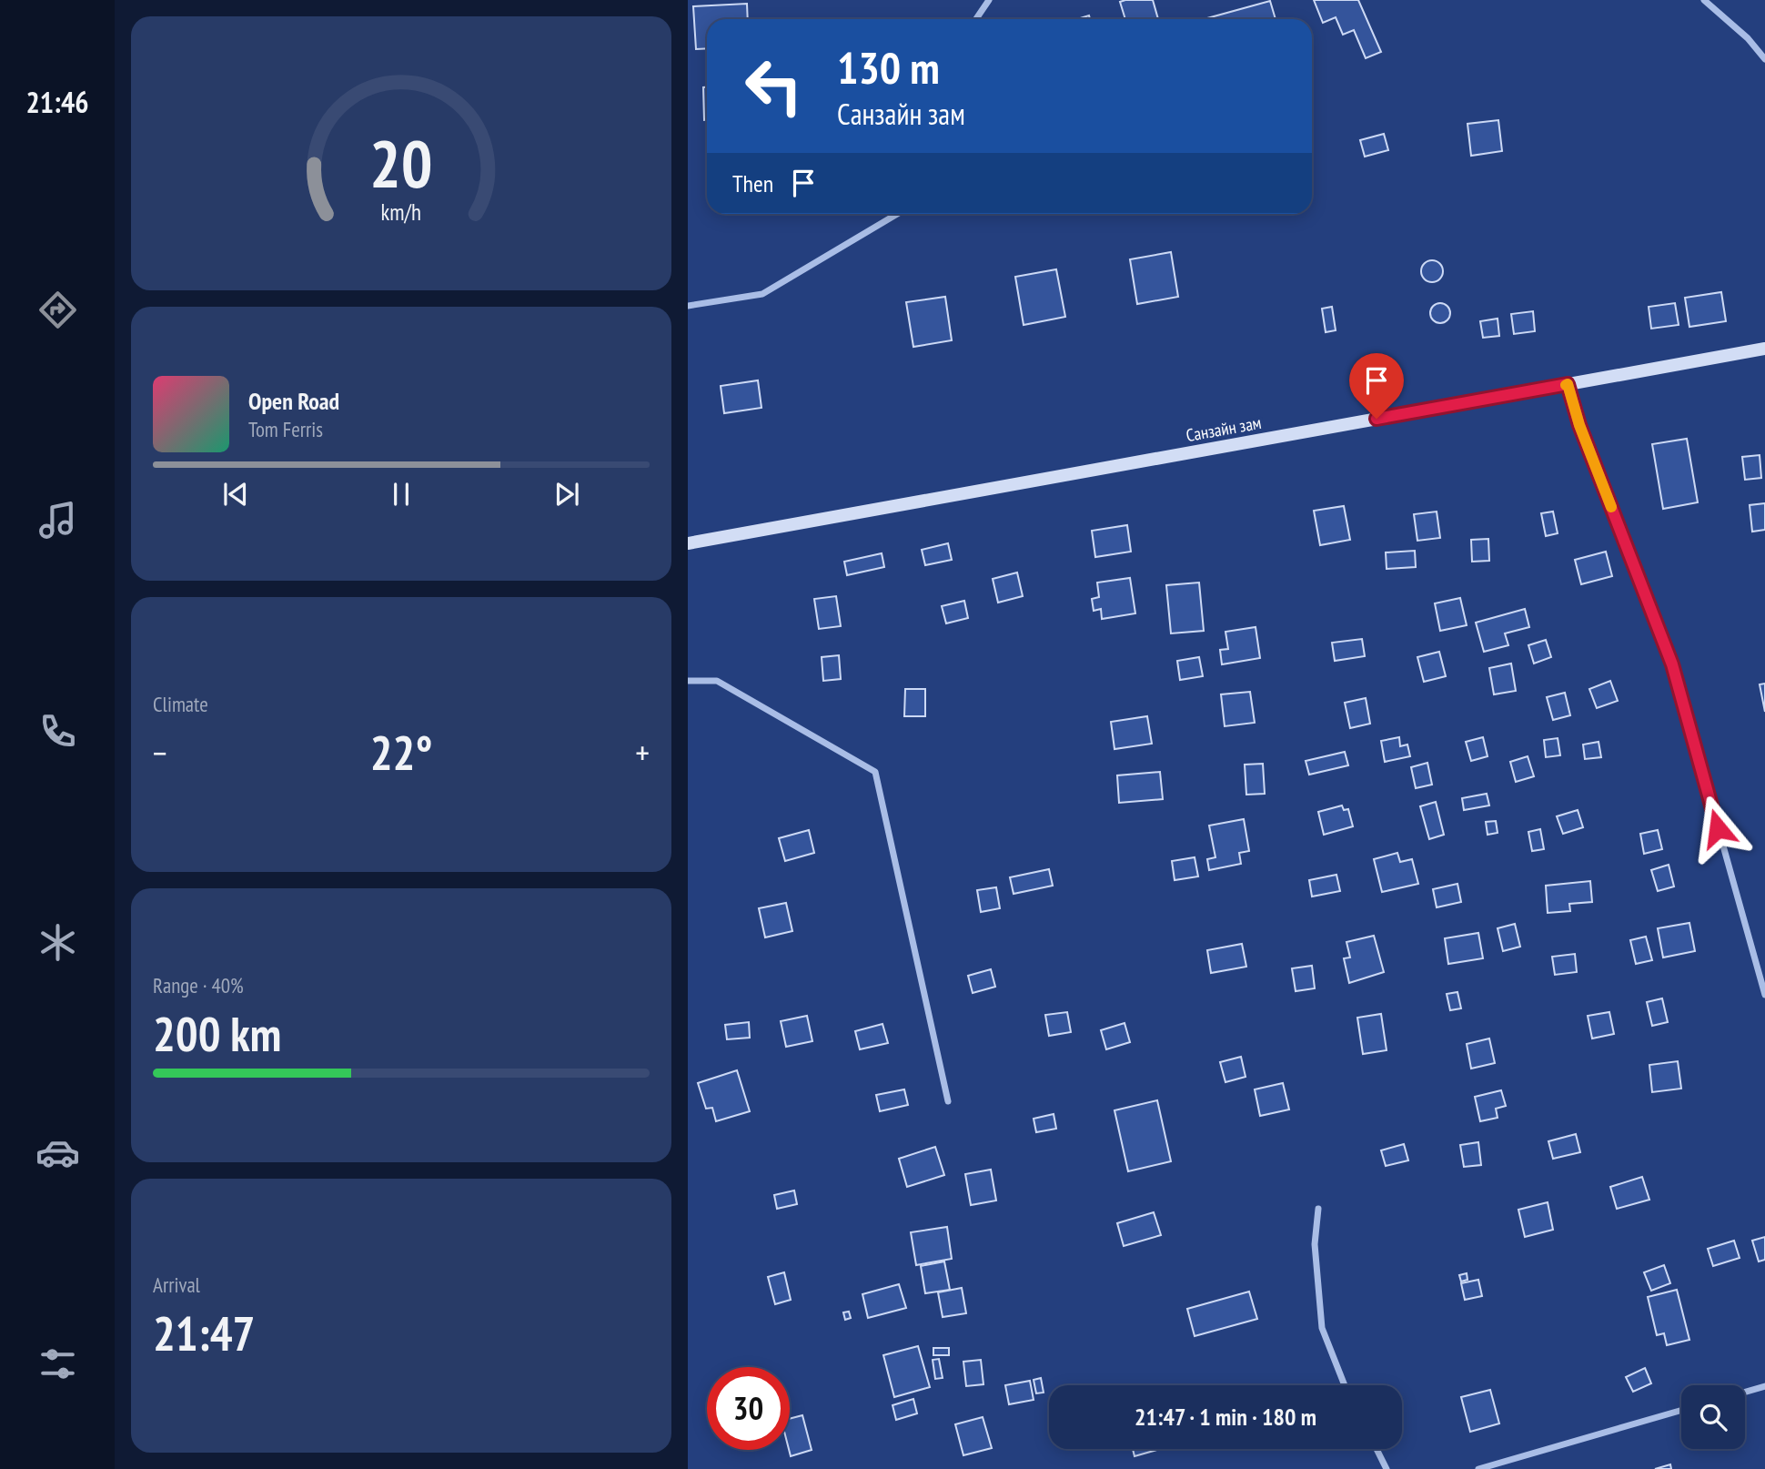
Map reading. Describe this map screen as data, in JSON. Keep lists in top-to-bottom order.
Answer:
{
  "streets": {
    "main road": ["Санзайн зам"]
  },
  "page": {
    "tabs": "21:46",
    "turn": ["130 m", "Санзайн зам"],
    "then": "Then",
    "song": ["Open Road", "Tom Ferris"],
    "tile": [
      "Climate",
      ["Range · 40%", "200 km"],
      ["Arrival", "21:47"]
    ],
    "heat": ["−", "22°", "+"],
    "limit": "30",
    "trip": "21:47 · 1 min · 180 m",
    "gauge": ["20", "km/h"]
  }
}
